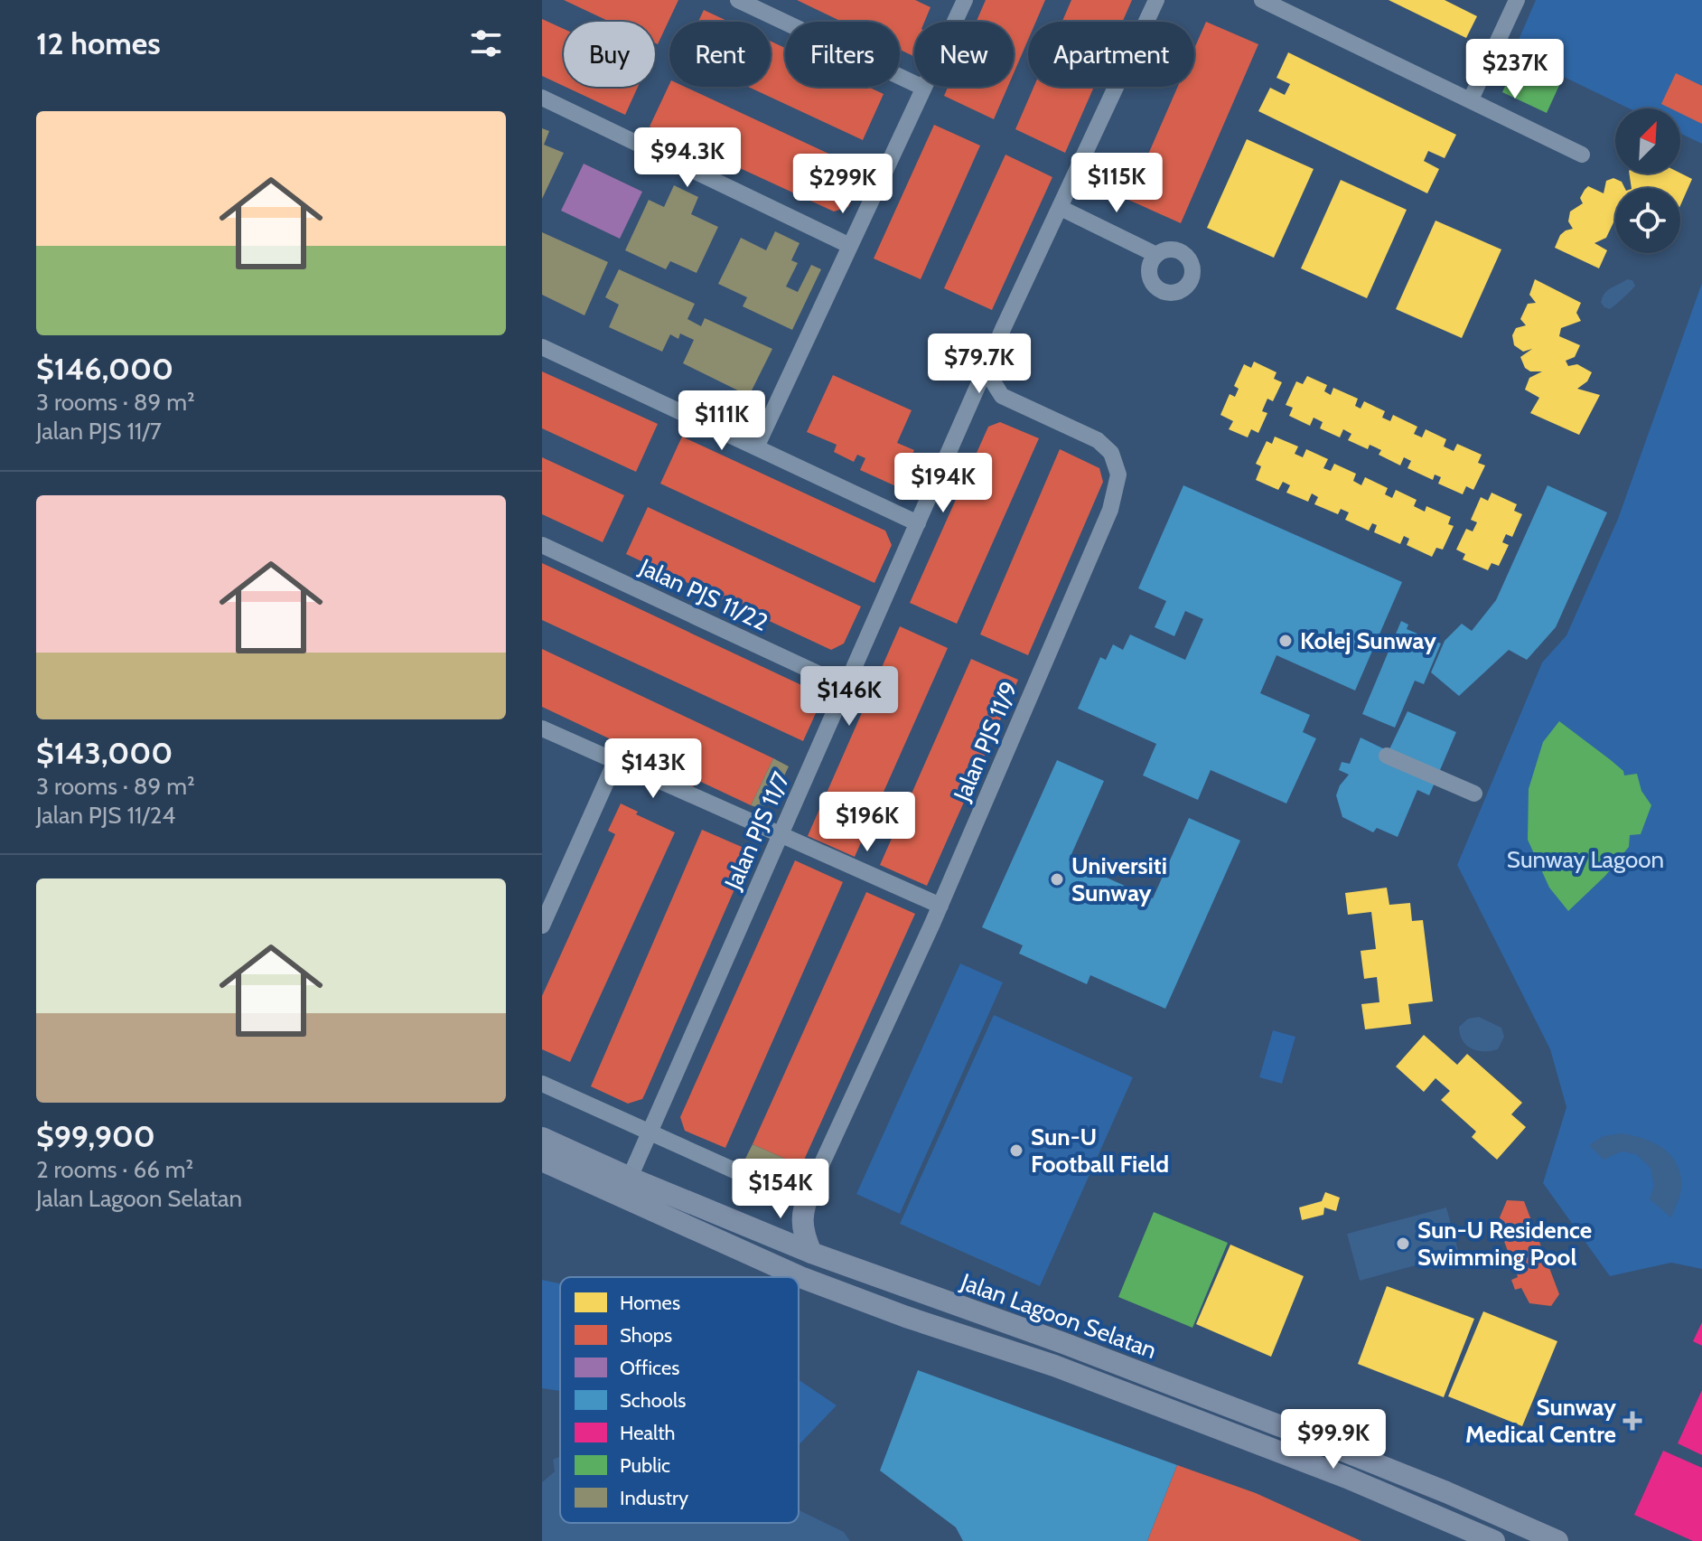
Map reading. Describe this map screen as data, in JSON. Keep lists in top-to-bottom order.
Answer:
{
  "streets": {
    "main road": ["Jalan Lagoon Selatan"],
    "street": ["Jalan PJS 11/22", "Jalan PJS 11/9", "Jalan PJS 11/7"]
  },
  "crossings": [
    ["Jalan PJS 11/22", "Jalan PJS 11/7"],
    ["Jalan PJS 11/7", "Jalan Lagoon Selatan"]
  ],
  "parks": ["Sunway Lagoon"],
  "places": {
    "other": [
      "Kolej Sunway",
      "Universiti Sunway",
      "Sun-U Football Field",
      "Sun-U Residence Swimming Pool"
    ],
    "health": ["Sunway Medical Centre"]
  },
  "legend": [
    "Homes",
    "Shops",
    "Offices",
    "Schools",
    "Health",
    "Public",
    "Industry"
  ],
  "north": "top right",
  "page": {
    "heading": "12 homes",
    "chip": [
      "Buy",
      "Rent",
      "Filters",
      "New",
      "Apartment"
    ],
    "price": [
      "$237K",
      "$94.3K",
      "$115K",
      "$299K",
      "$79.7K",
      "$111K",
      "$194K",
      "$146K",
      "$143K",
      "$196K",
      "$154K",
      "$99.9K"
    ],
    "list": [
      {
        "name": "$146,000",
        "note": "3 rooms · 89 m² · Jalan PJS 11/7"
      },
      {
        "name": "$143,000",
        "note": "3 rooms · 89 m² · Jalan PJS 11/24"
      },
      {
        "name": "$99,900",
        "note": "2 rooms · 66 m² · Jalan Lagoon Selatan"
      }
    ]
  }
}
